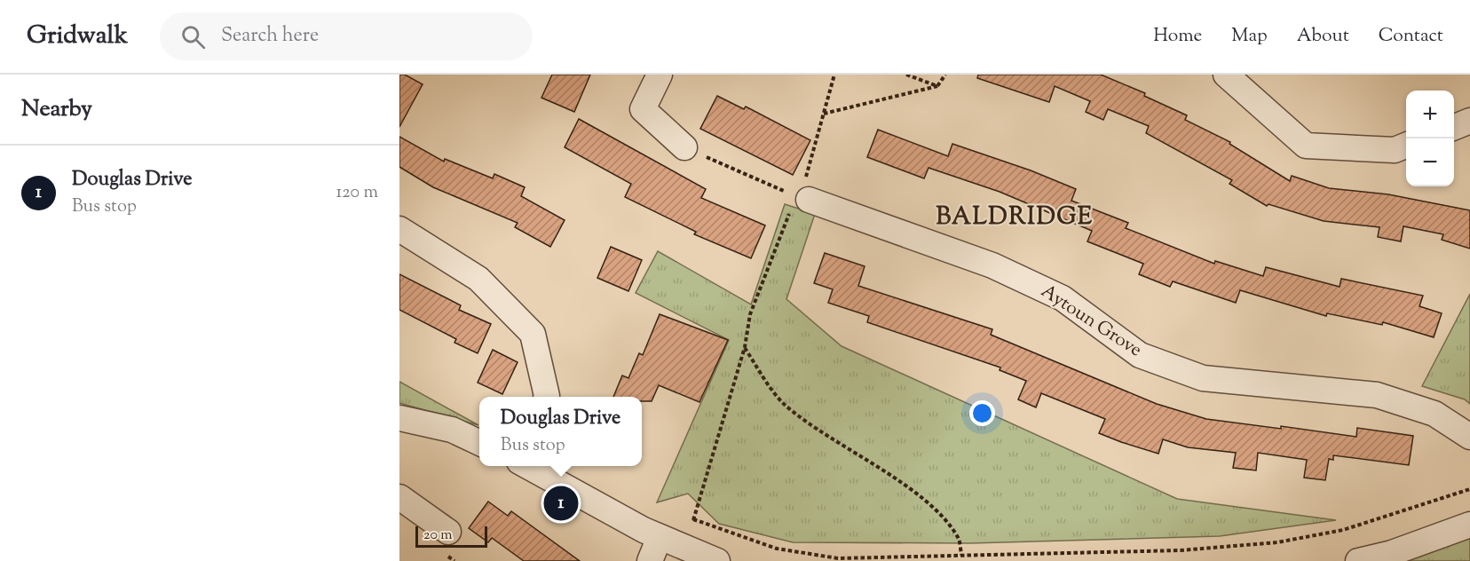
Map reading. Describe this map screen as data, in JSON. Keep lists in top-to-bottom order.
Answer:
{
  "streets": {
    "street": ["Aytoun Grove"]
  },
  "districts": ["BALDRIDGE"],
  "scale_bar": "20 m",
  "page": {
    "header": "Gridwalk",
    "search": "Search here",
    "nav": [
      "Home",
      "Map",
      "About",
      "Contact"
    ],
    "heading": "Nearby",
    "map_buttons": ["+", "−"],
    "list": [
      {
        "mark": "1",
        "name": "Douglas Drive",
        "note": "Bus stop",
        "value": "120 m"
      }
    ],
    "popup": ["Douglas Drive", "Bus stop"],
    "pins": "1",
    "scale": "20 m"
  }
}
